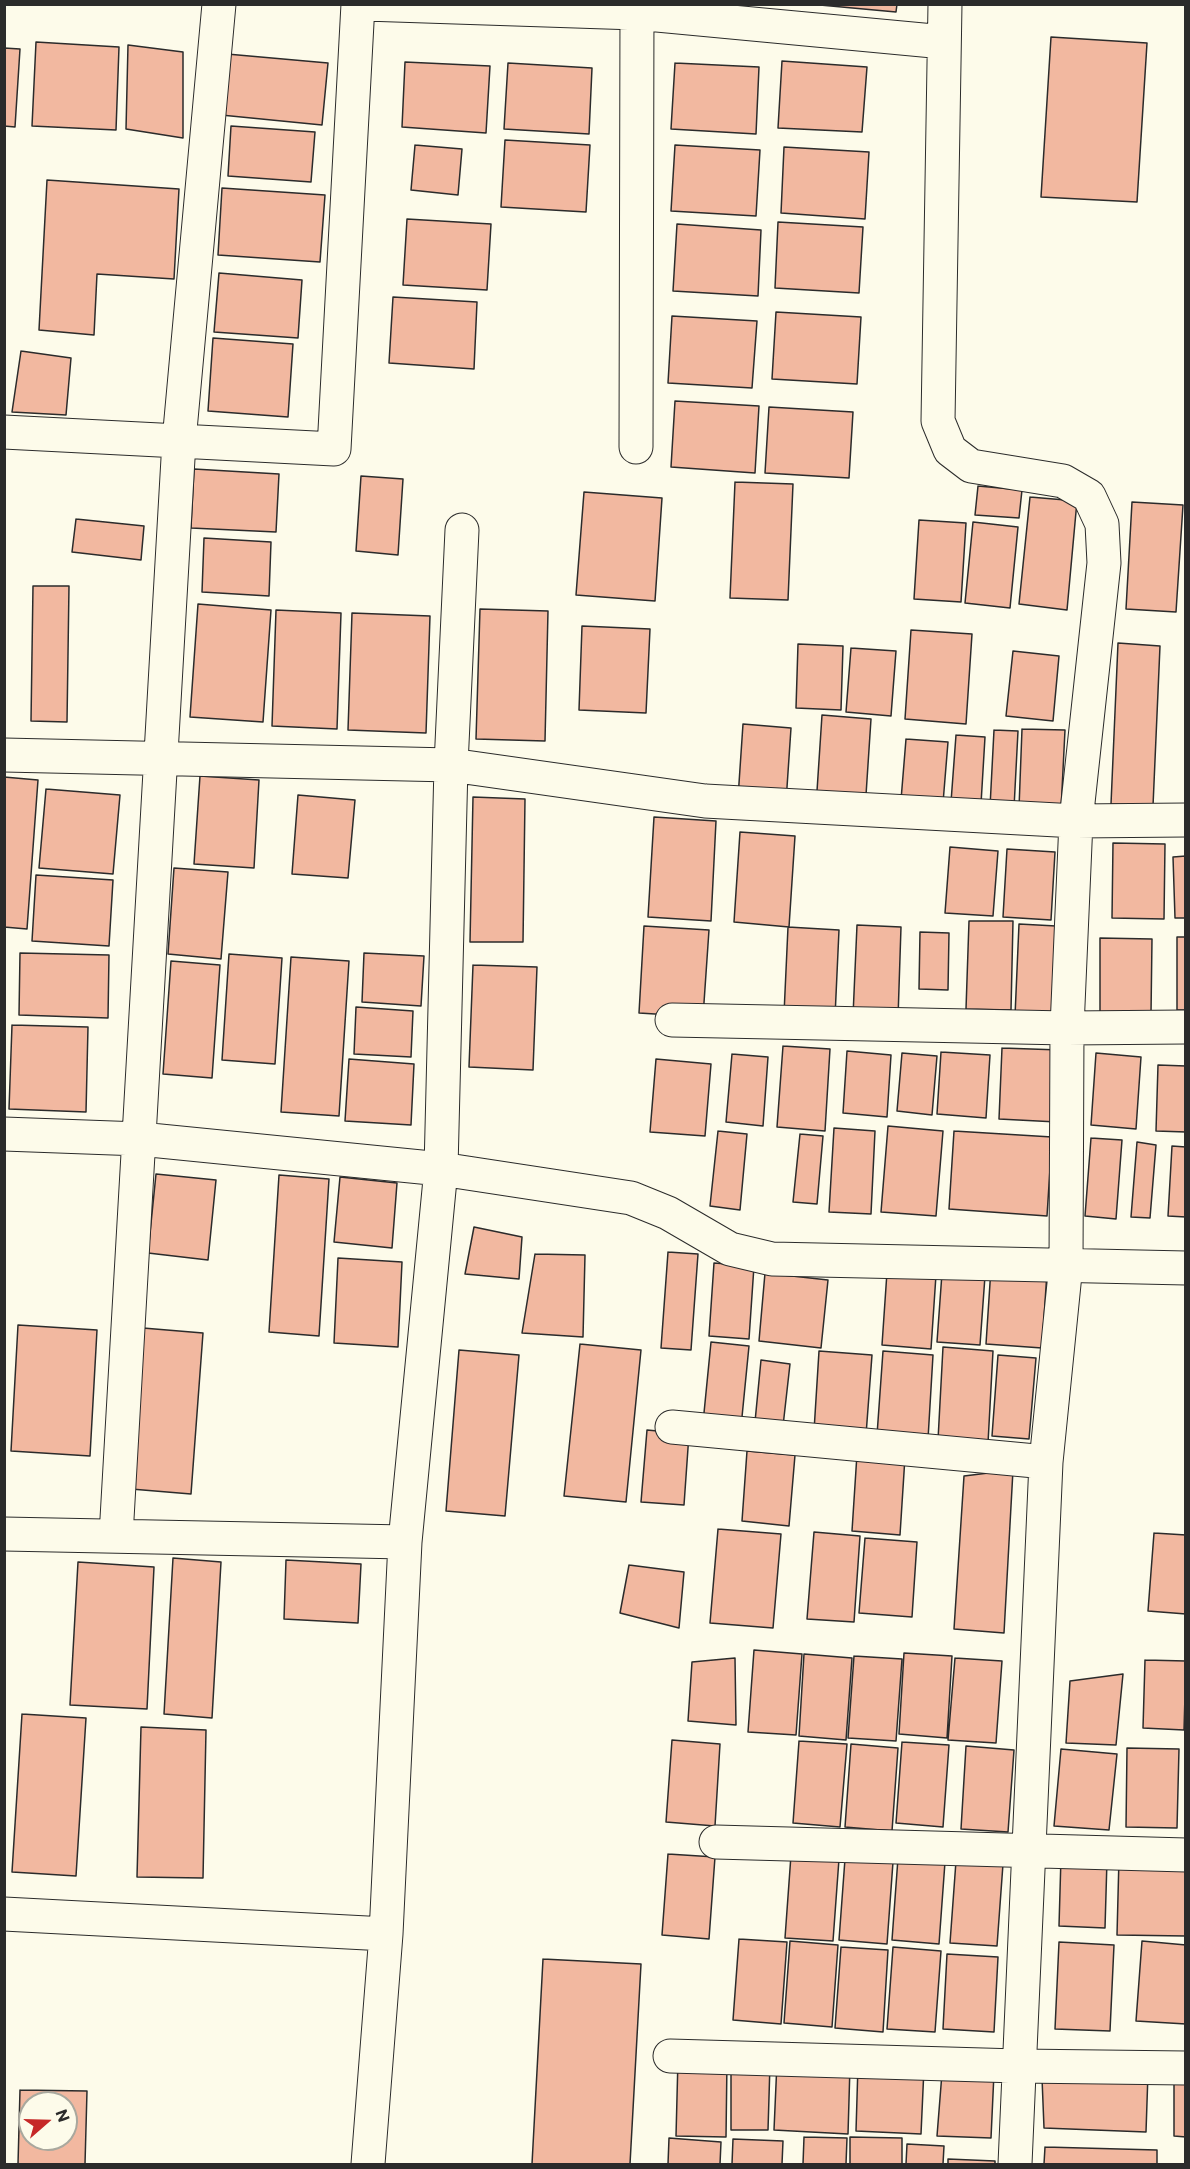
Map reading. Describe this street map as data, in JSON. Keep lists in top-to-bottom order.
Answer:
{
  "north": "right"
}
